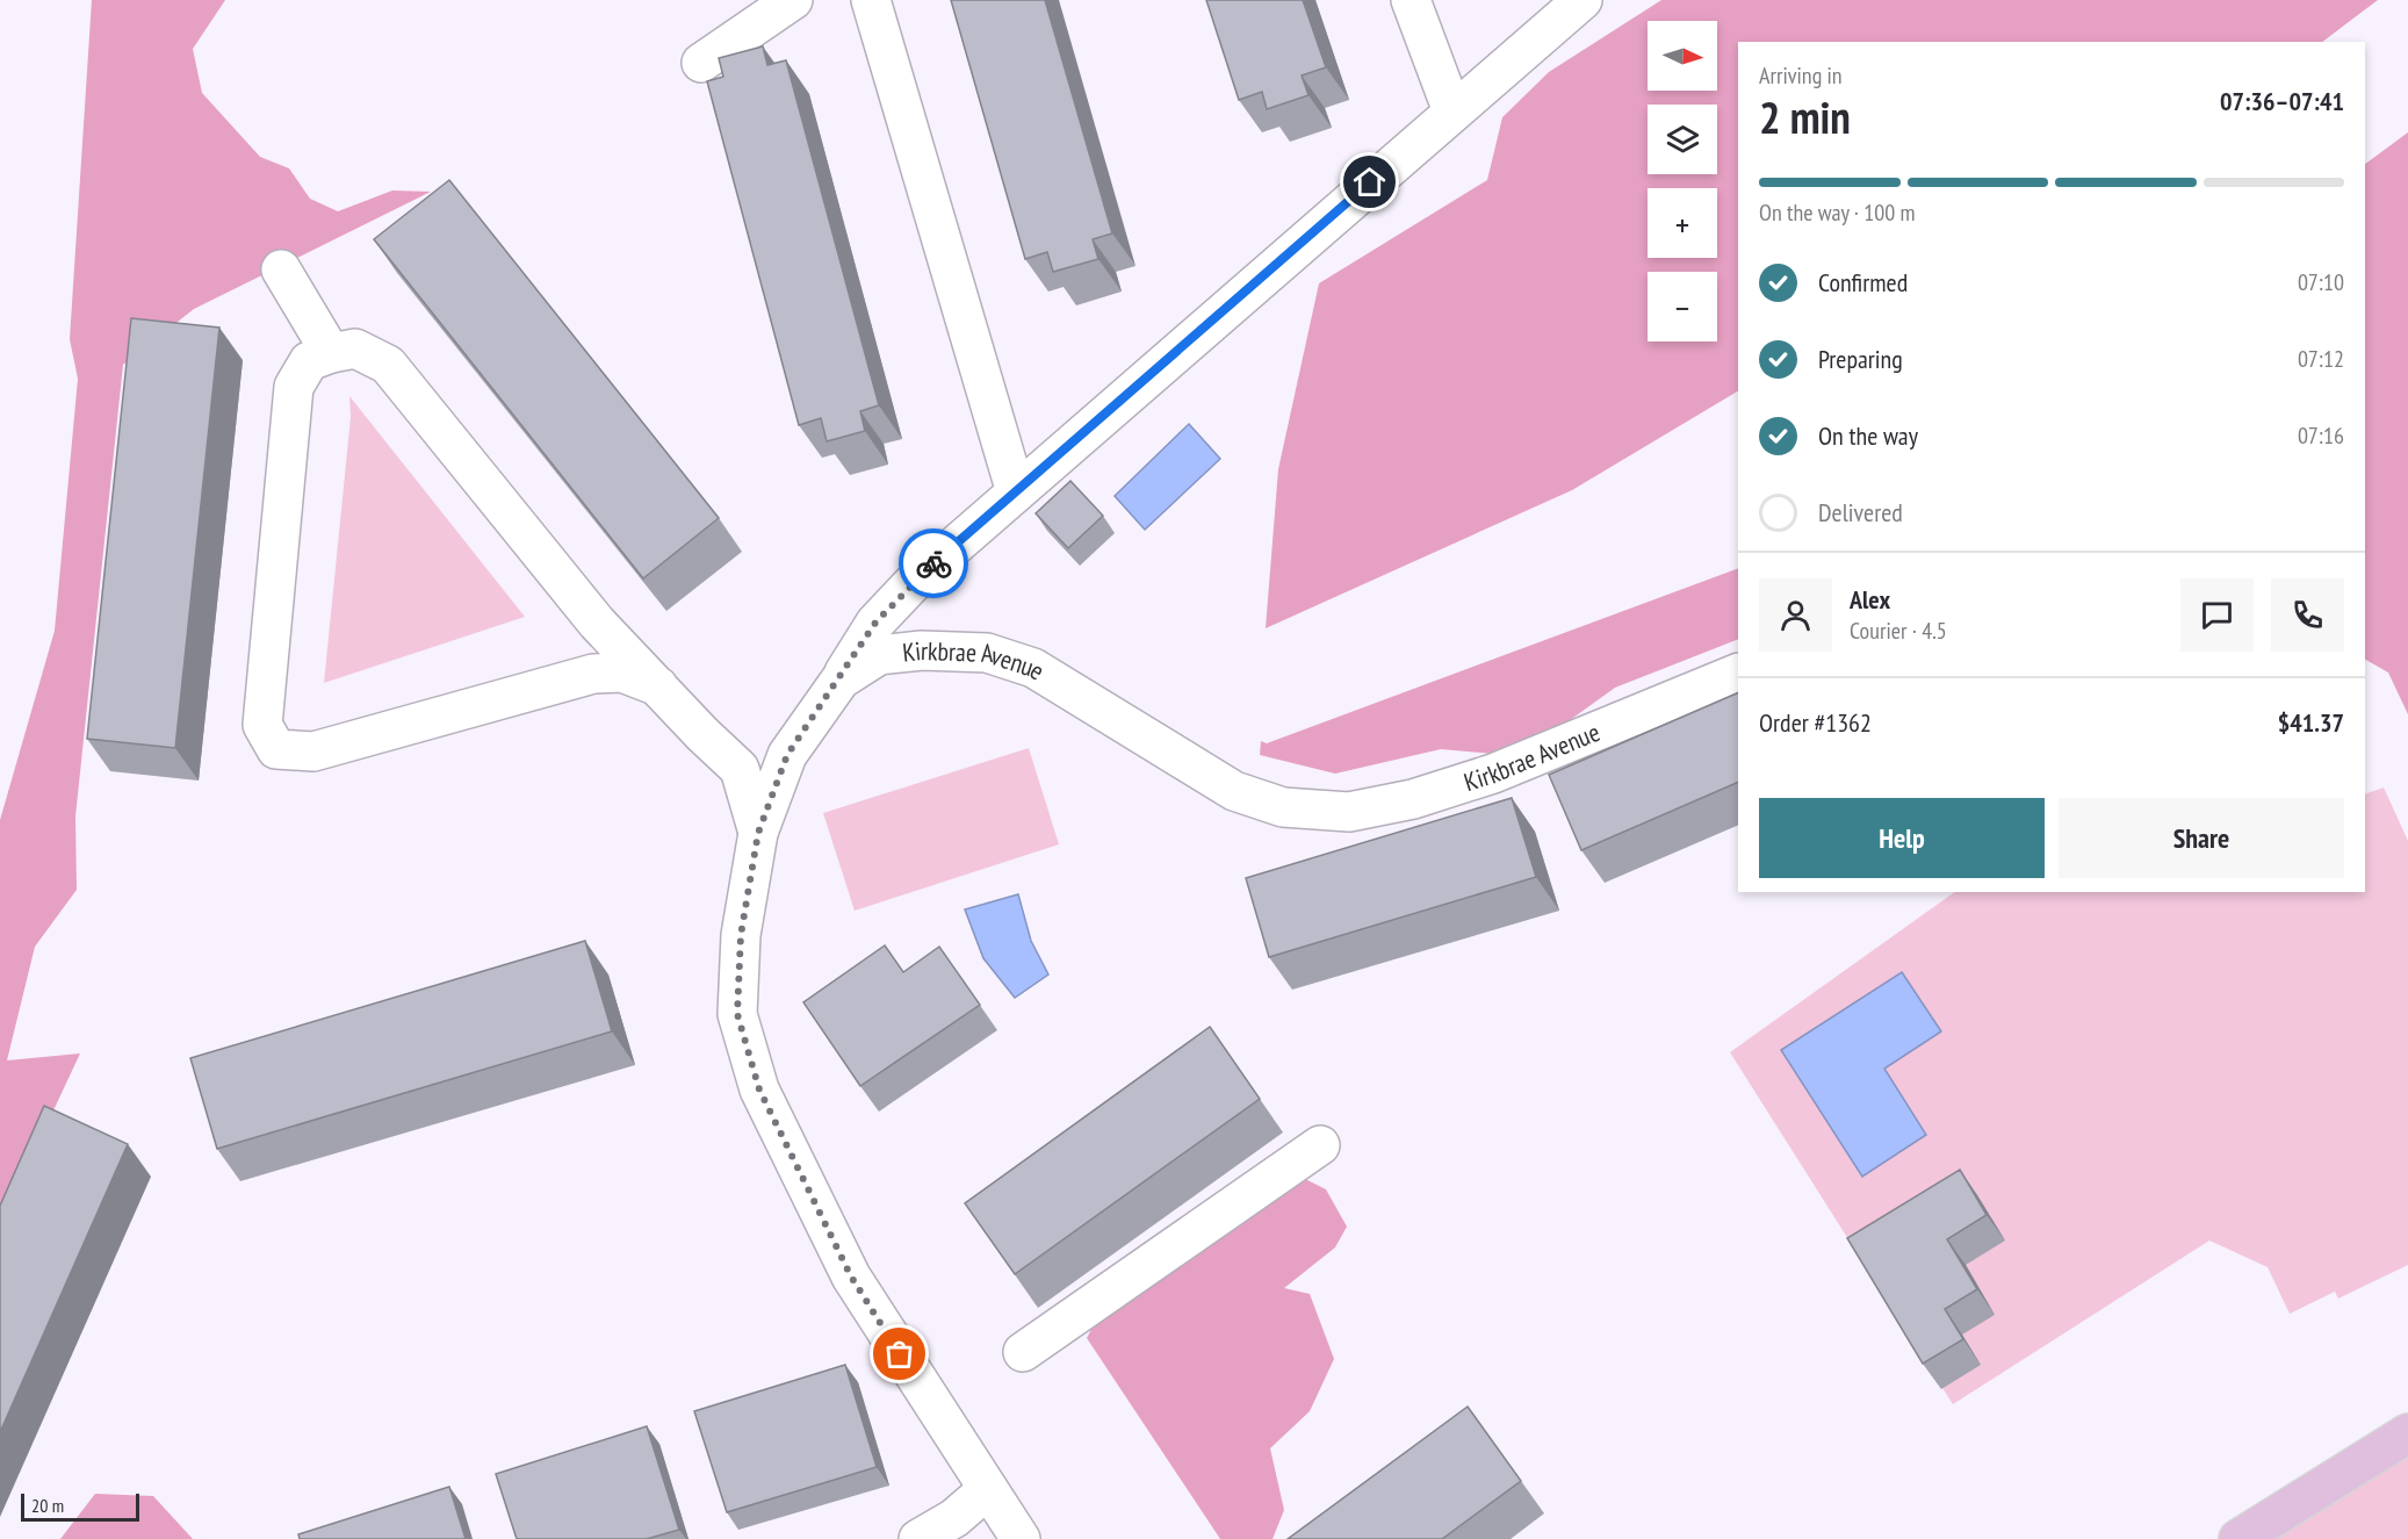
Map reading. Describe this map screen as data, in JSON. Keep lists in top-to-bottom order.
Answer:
{
  "streets": {
    "street": ["Kirkbrae Avenue"]
  },
  "scale_bar": "20 m",
  "north": "right",
  "page": {
    "map_buttons": ["+", "−"],
    "heading": ["2 min", "Arriving in", "07:36–07:41"],
    "panel": [
      "Alex",
      "Courier · 4.5",
      "Order #1362",
      "$41.37"
    ],
    "bar": "On the way · 100 m",
    "list": [
      ["Confirmed", "07:10"],
      ["Preparing", "07:12"],
      ["On the way", "07:16"],
      "Delivered"
    ],
    "buttons": ["Help", "Share"],
    "scale": "20 m"
  }
}
